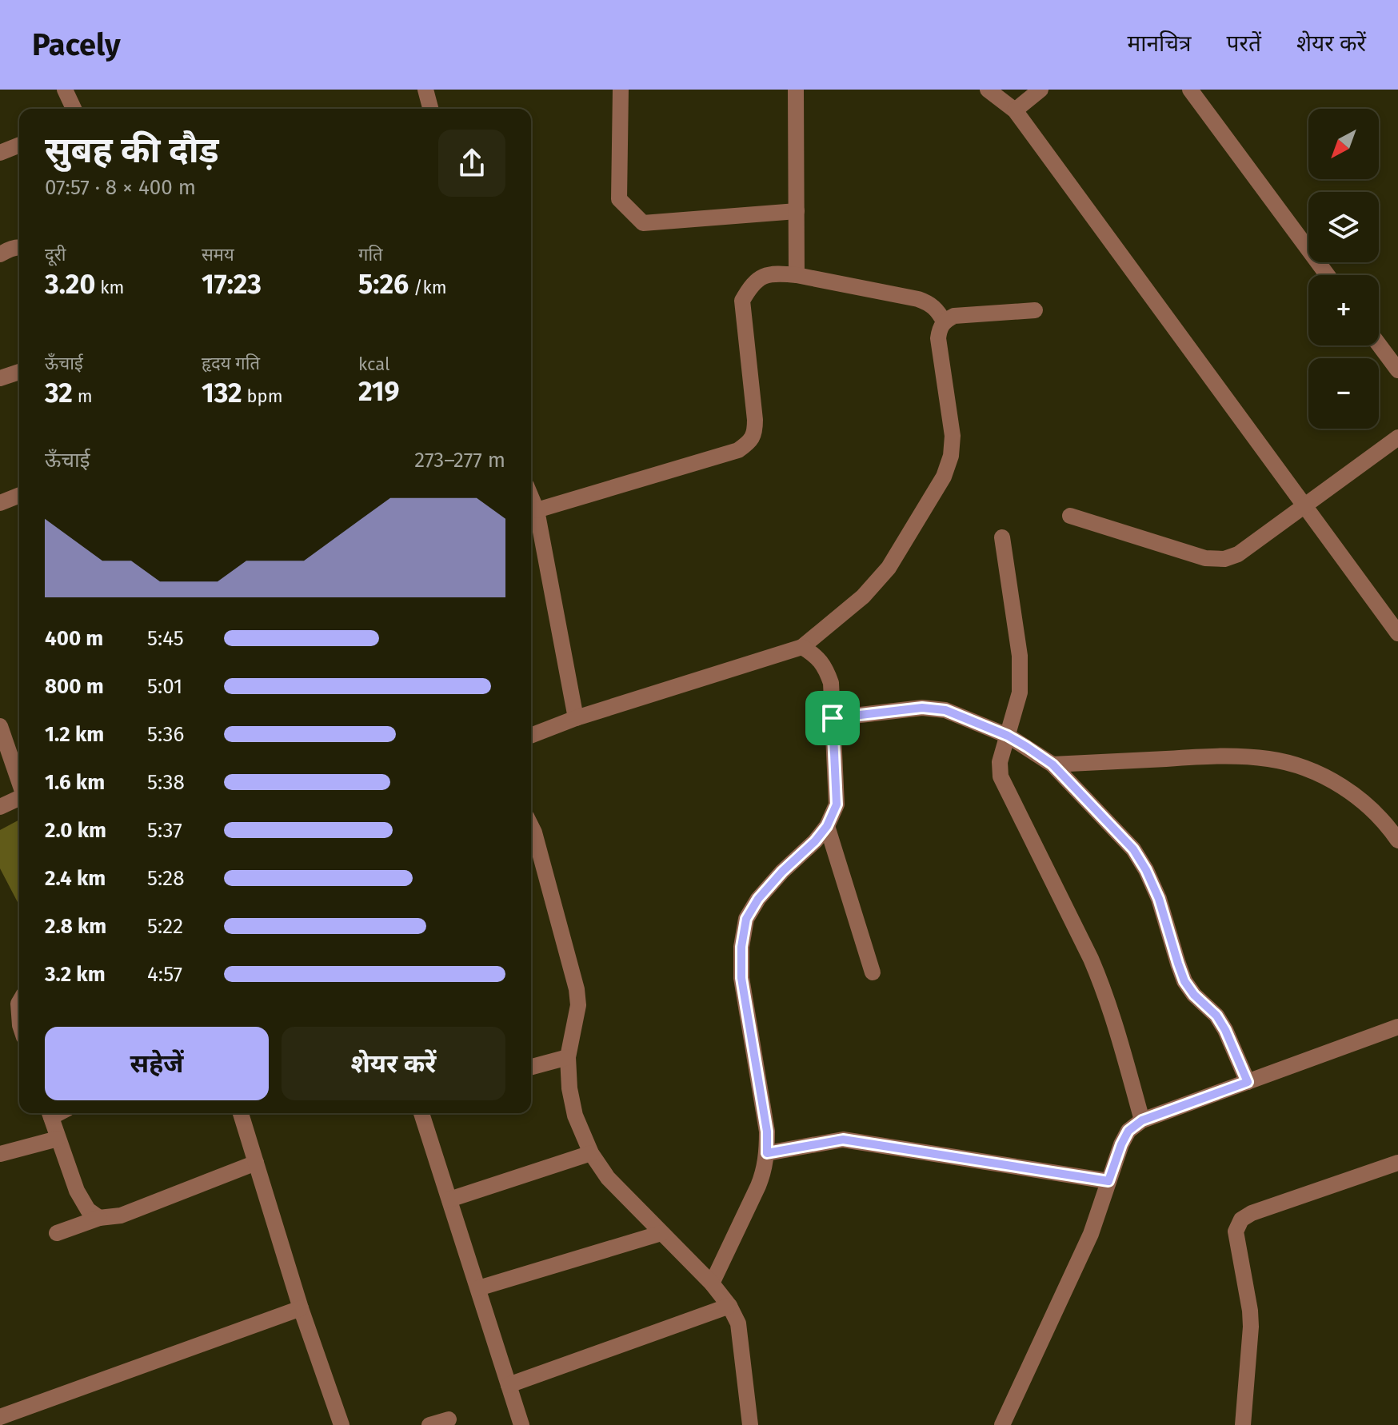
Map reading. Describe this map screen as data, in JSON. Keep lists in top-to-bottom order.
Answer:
{
  "north": "bottom left",
  "page": {
    "header": "Pacely",
    "nav": ["मानचित्र", "परतें", "शेयर करें"],
    "map_buttons": ["+", "−"],
    "heading": ["सुबह की दौड़", "07:57 · 8 × 400 m"],
    "stats": [
      ["दूरी", "3.20 km"],
      ["समय", "17:23"],
      ["गति", "5:26 /km"],
      ["ऊँचाई", "32 m"],
      ["हृदय गति", "132 bpm"],
      ["kcal", "219"]
    ],
    "chart": ["ऊँचाई", "273–277 m"],
    "list": [
      {
        "name": "400 m",
        "note": "5:45"
      },
      {
        "name": "800 m",
        "note": "5:01"
      },
      {
        "name": "1.2 km",
        "note": "5:36"
      },
      {
        "name": "1.6 km",
        "note": "5:38"
      },
      {
        "name": "2.0 km",
        "note": "5:37"
      },
      {
        "name": "2.4 km",
        "note": "5:28"
      },
      {
        "name": "2.8 km",
        "note": "5:22"
      },
      {
        "name": "3.2 km",
        "note": "4:57"
      }
    ],
    "buttons": ["सहेजें", "शेयर करें"]
  }
}
